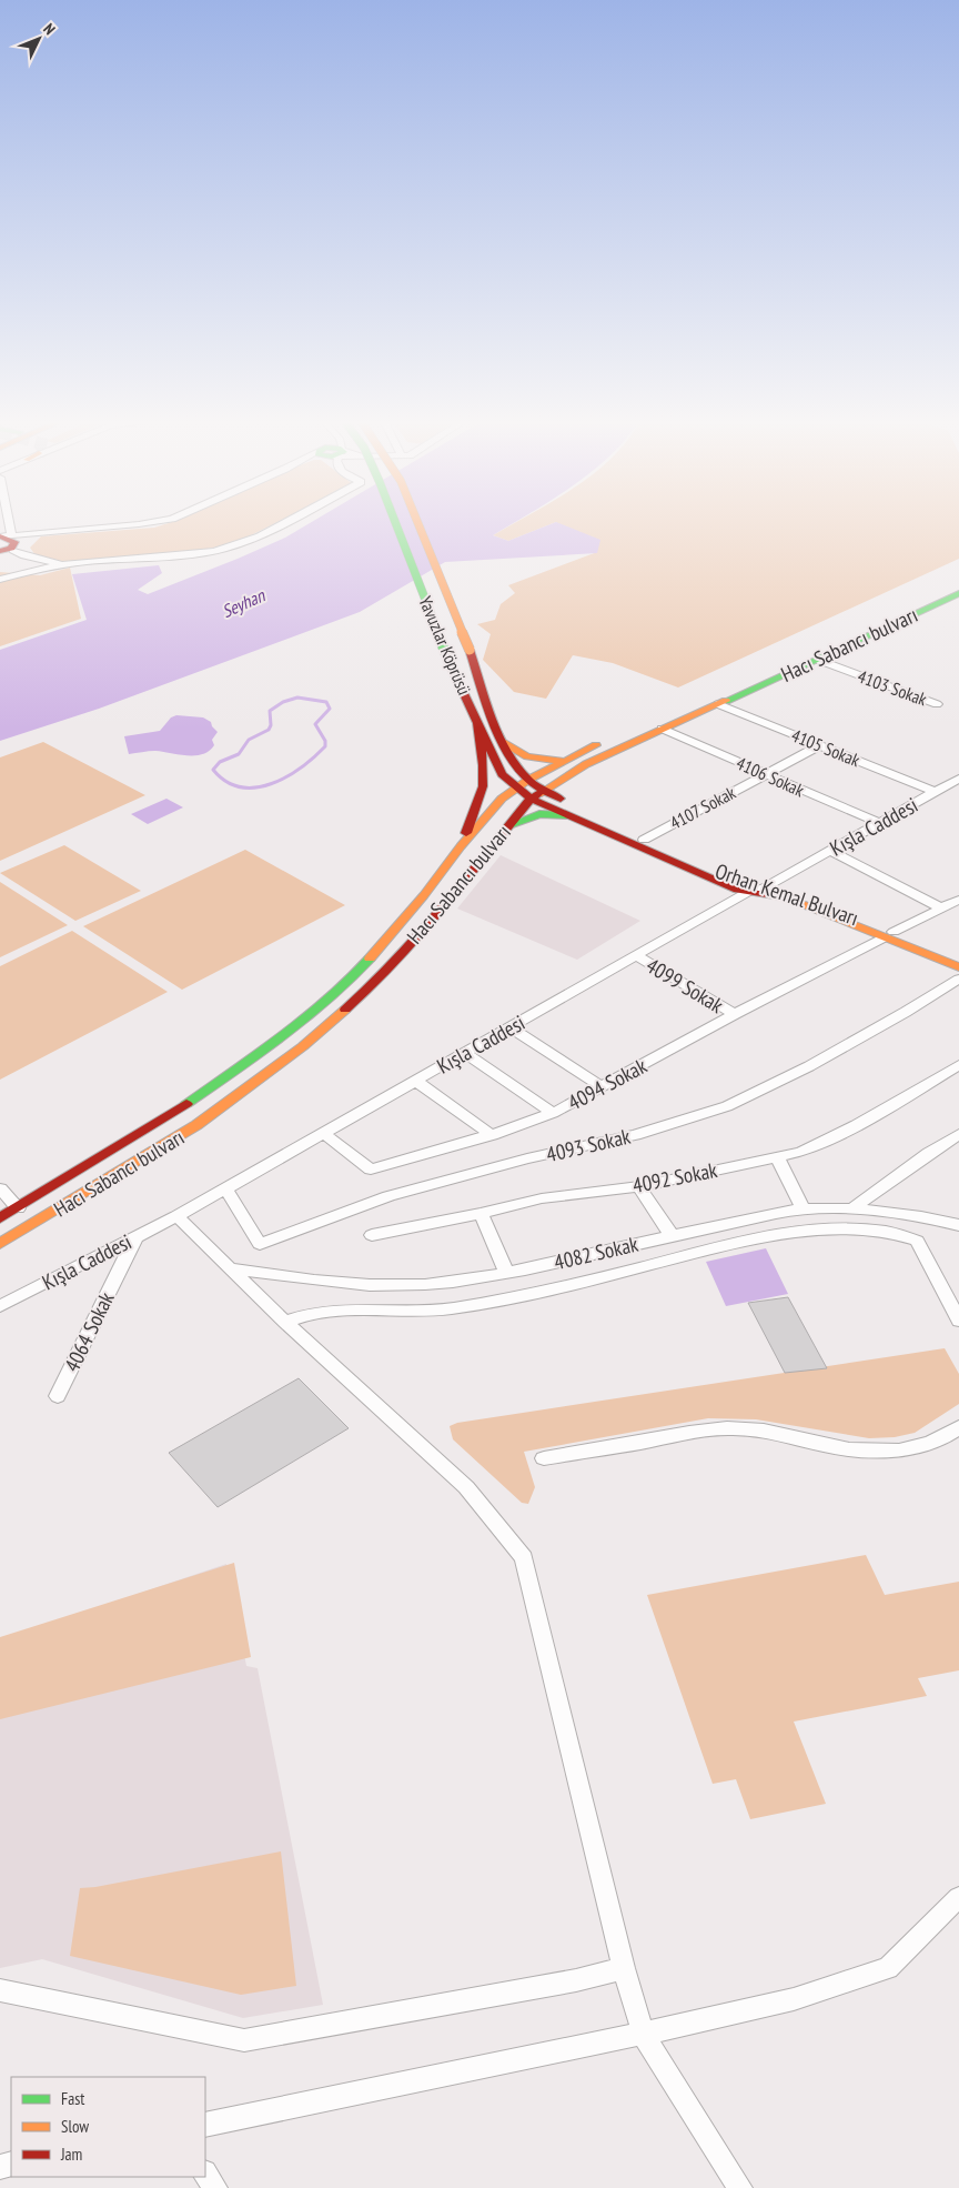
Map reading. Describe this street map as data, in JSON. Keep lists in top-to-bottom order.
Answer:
{
  "streets": {
    "main road": ["Hacı Sabancı bulvarı", "Yavuzlar Köprüsü", "Orhan Kemal Bulvarı"],
    "street": [
      "4103 Sokak",
      "4105 Sokak",
      "4106 Sokak",
      "4107 Sokak",
      "Kışla Caddesi",
      "4099 Sokak",
      "4094 Sokak",
      "4093 Sokak",
      "4092 Sokak",
      "4082 Sokak",
      "4064 Sokak"
    ]
  },
  "crossings": [
    ["Hacı Sabancı bulvarı", "Yavuzlar Köprüsü"],
    ["Hacı Sabancı bulvarı", "4103 Sokak"],
    ["Hacı Sabancı bulvarı", "4105 Sokak"],
    ["Hacı Sabancı bulvarı", "4106 Sokak"],
    ["Hacı Sabancı bulvarı", "Orhan Kemal Bulvarı"],
    ["Yavuzlar Köprüsü", "Orhan Kemal Bulvarı"],
    ["4105 Sokak", "4107 Sokak"],
    ["4105 Sokak", "Kışla Caddesi"],
    ["4106 Sokak", "4107 Sokak"],
    ["4106 Sokak", "Kışla Caddesi"],
    ["4107 Sokak", "Orhan Kemal Bulvarı"],
    ["Kışla Caddesi", "Orhan Kemal Bulvarı"],
    ["Kışla Caddesi", "4099 Sokak"],
    ["Kışla Caddesi", "4094 Sokak"],
    ["Kışla Caddesi", "4093 Sokak"],
    ["Kışla Caddesi", "4064 Sokak"],
    ["Orhan Kemal Bulvarı", "4094 Sokak"],
    ["4099 Sokak", "4094 Sokak"]
  ],
  "water": ["Seyhan"],
  "legend": ["Fast", "Slow", "Jam"],
  "north": "top right"
}
